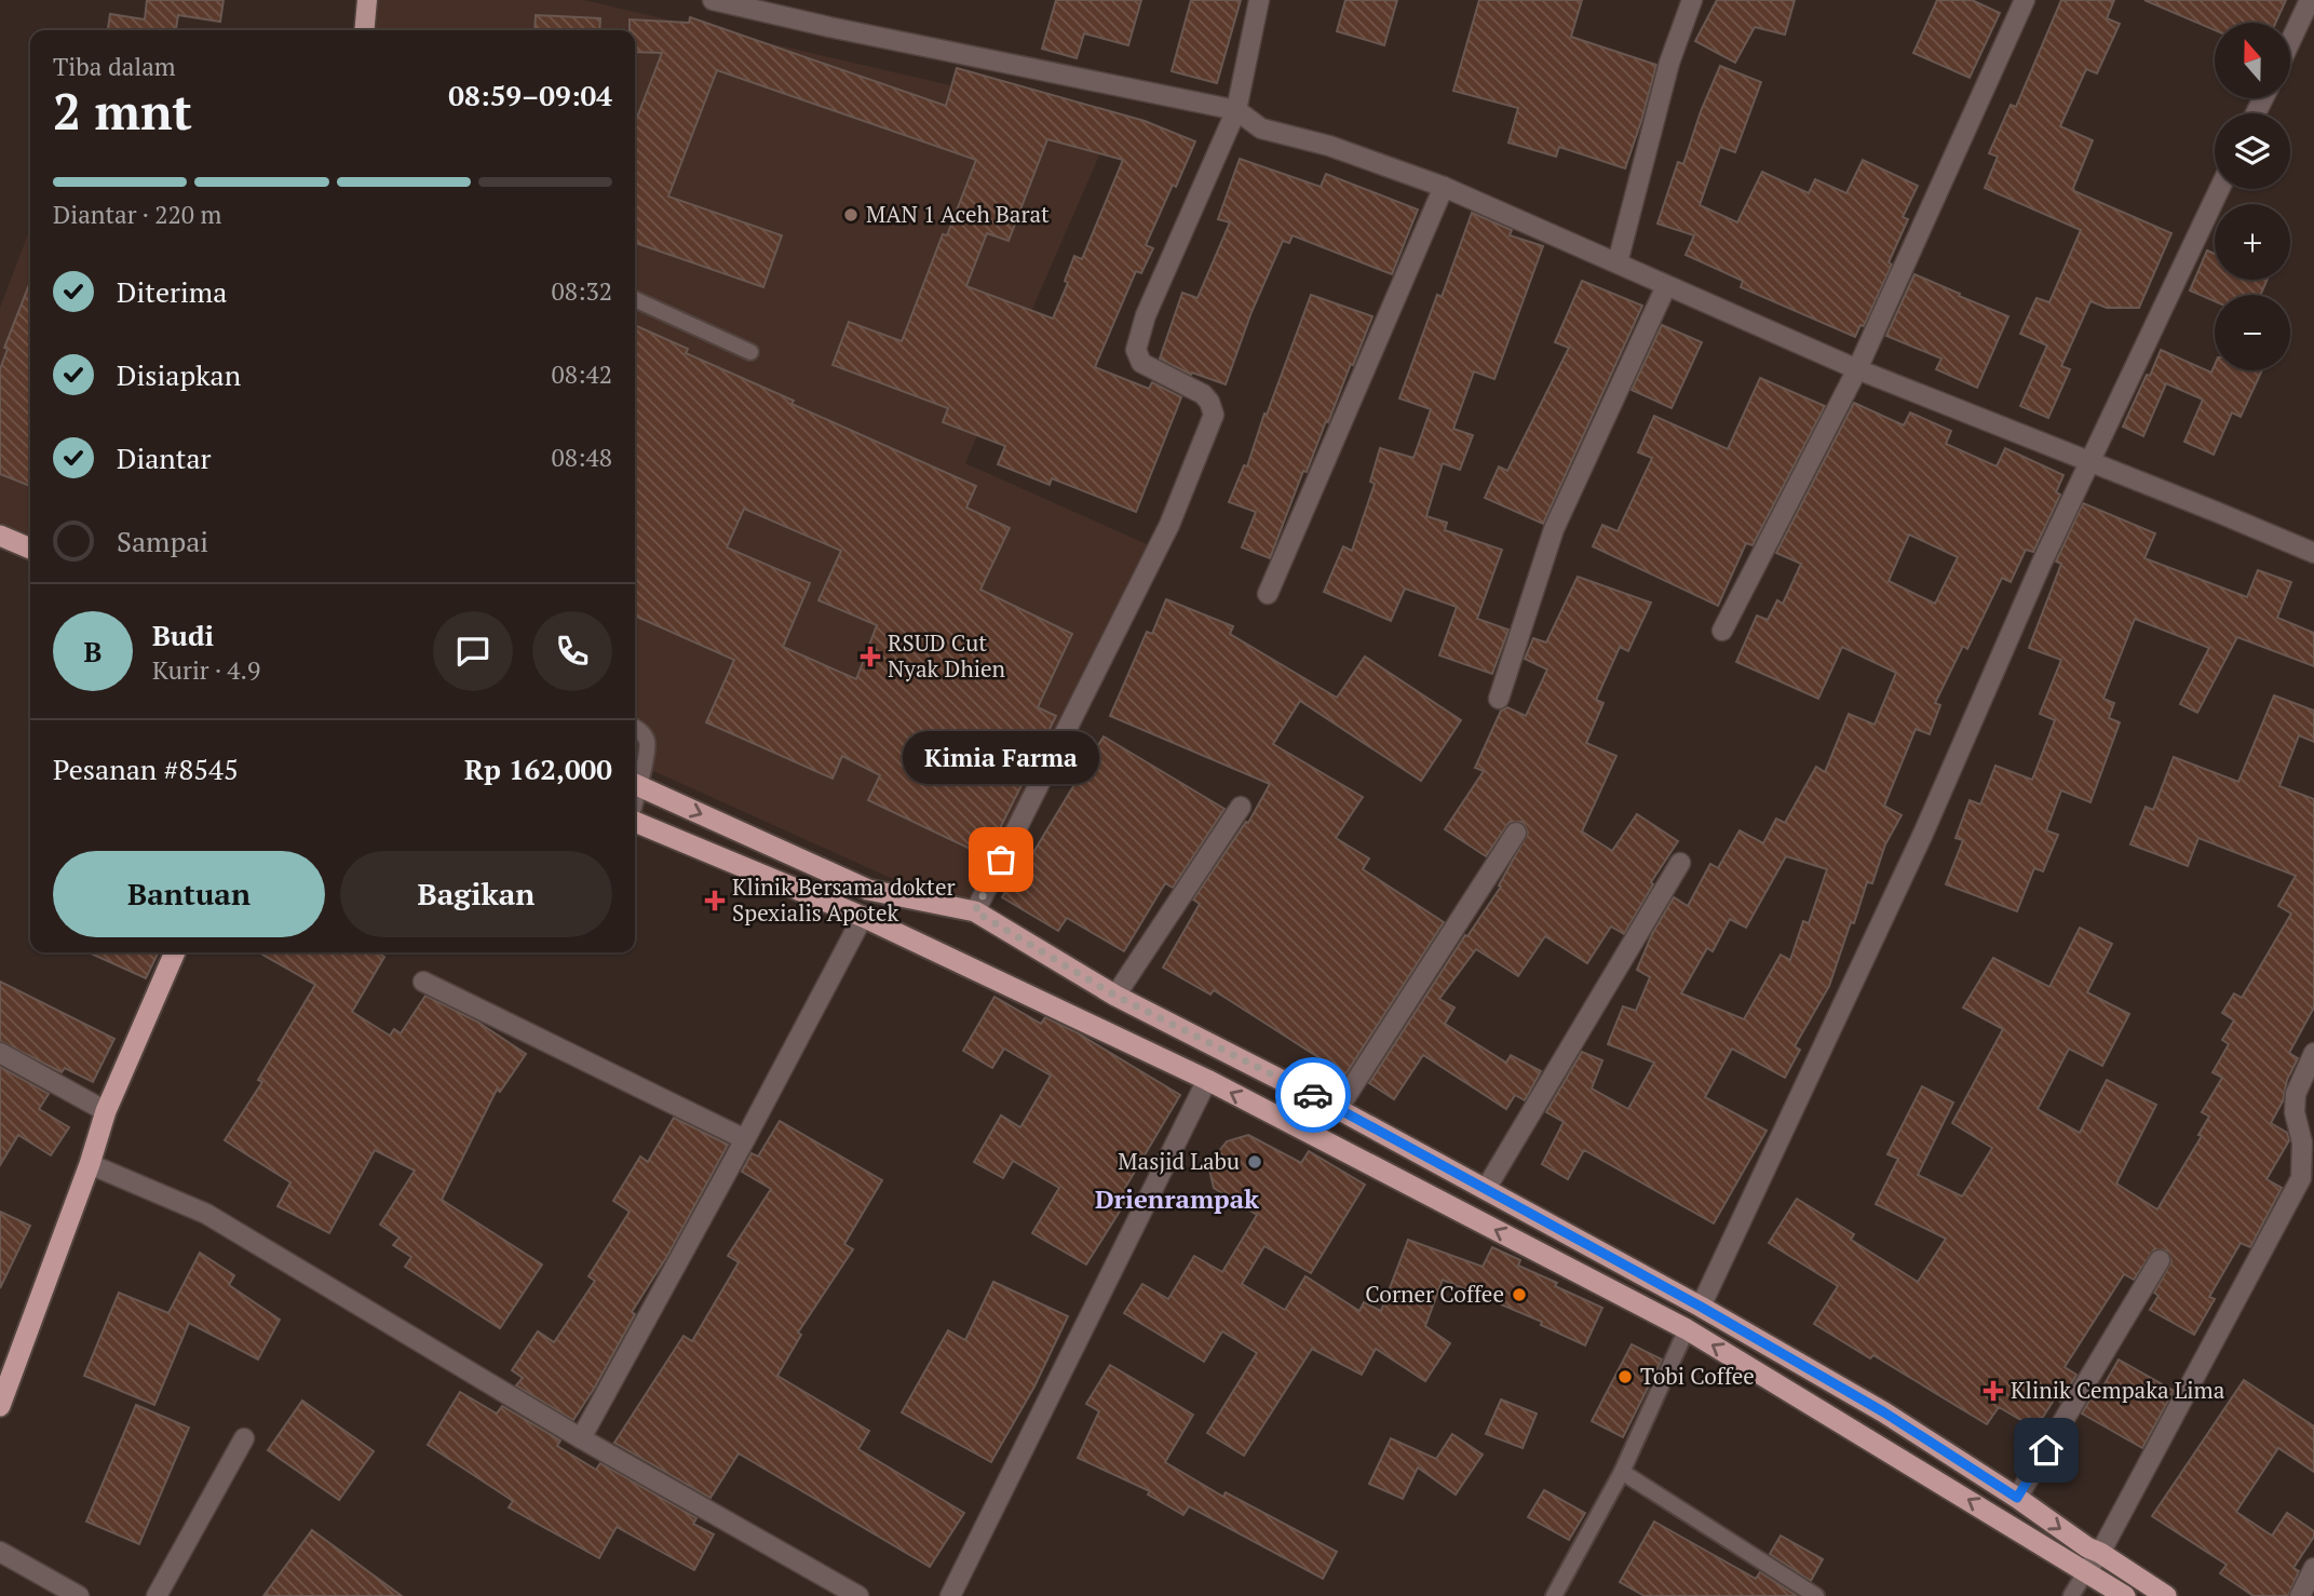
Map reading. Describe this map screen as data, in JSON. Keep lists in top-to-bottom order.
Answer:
{
  "districts": ["Drienrampak"],
  "places": {
    "other": [
      "MAN 1 Aceh Barat",
      "Kimia Farma",
      "Masjid Labu",
      "Corner Coffee",
      "Tobi Coffee"
    ],
    "health": ["RSUD Cut Nyak Dhien", "Klinik Bersama dokter Spexialis Apotek", "Klinik Cempaka Lima"]
  },
  "north": "top",
  "page": {
    "map_buttons": ["+", "−"],
    "heading": ["2 mnt", "Tiba dalam", "08:59–09:04"],
    "panel": [
      "Budi",
      "Kurir · 4.9",
      "Pesanan #8545",
      "Rp 162,000"
    ],
    "bar": "Diantar · 220 m",
    "list": [
      ["Diterima", "08:32"],
      ["Disiapkan", "08:42"],
      ["Diantar", "08:48"],
      "Sampai"
    ],
    "round": "B",
    "bubble": "Kimia Farma",
    "buttons": ["Bantuan", "Bagikan"]
  }
}
